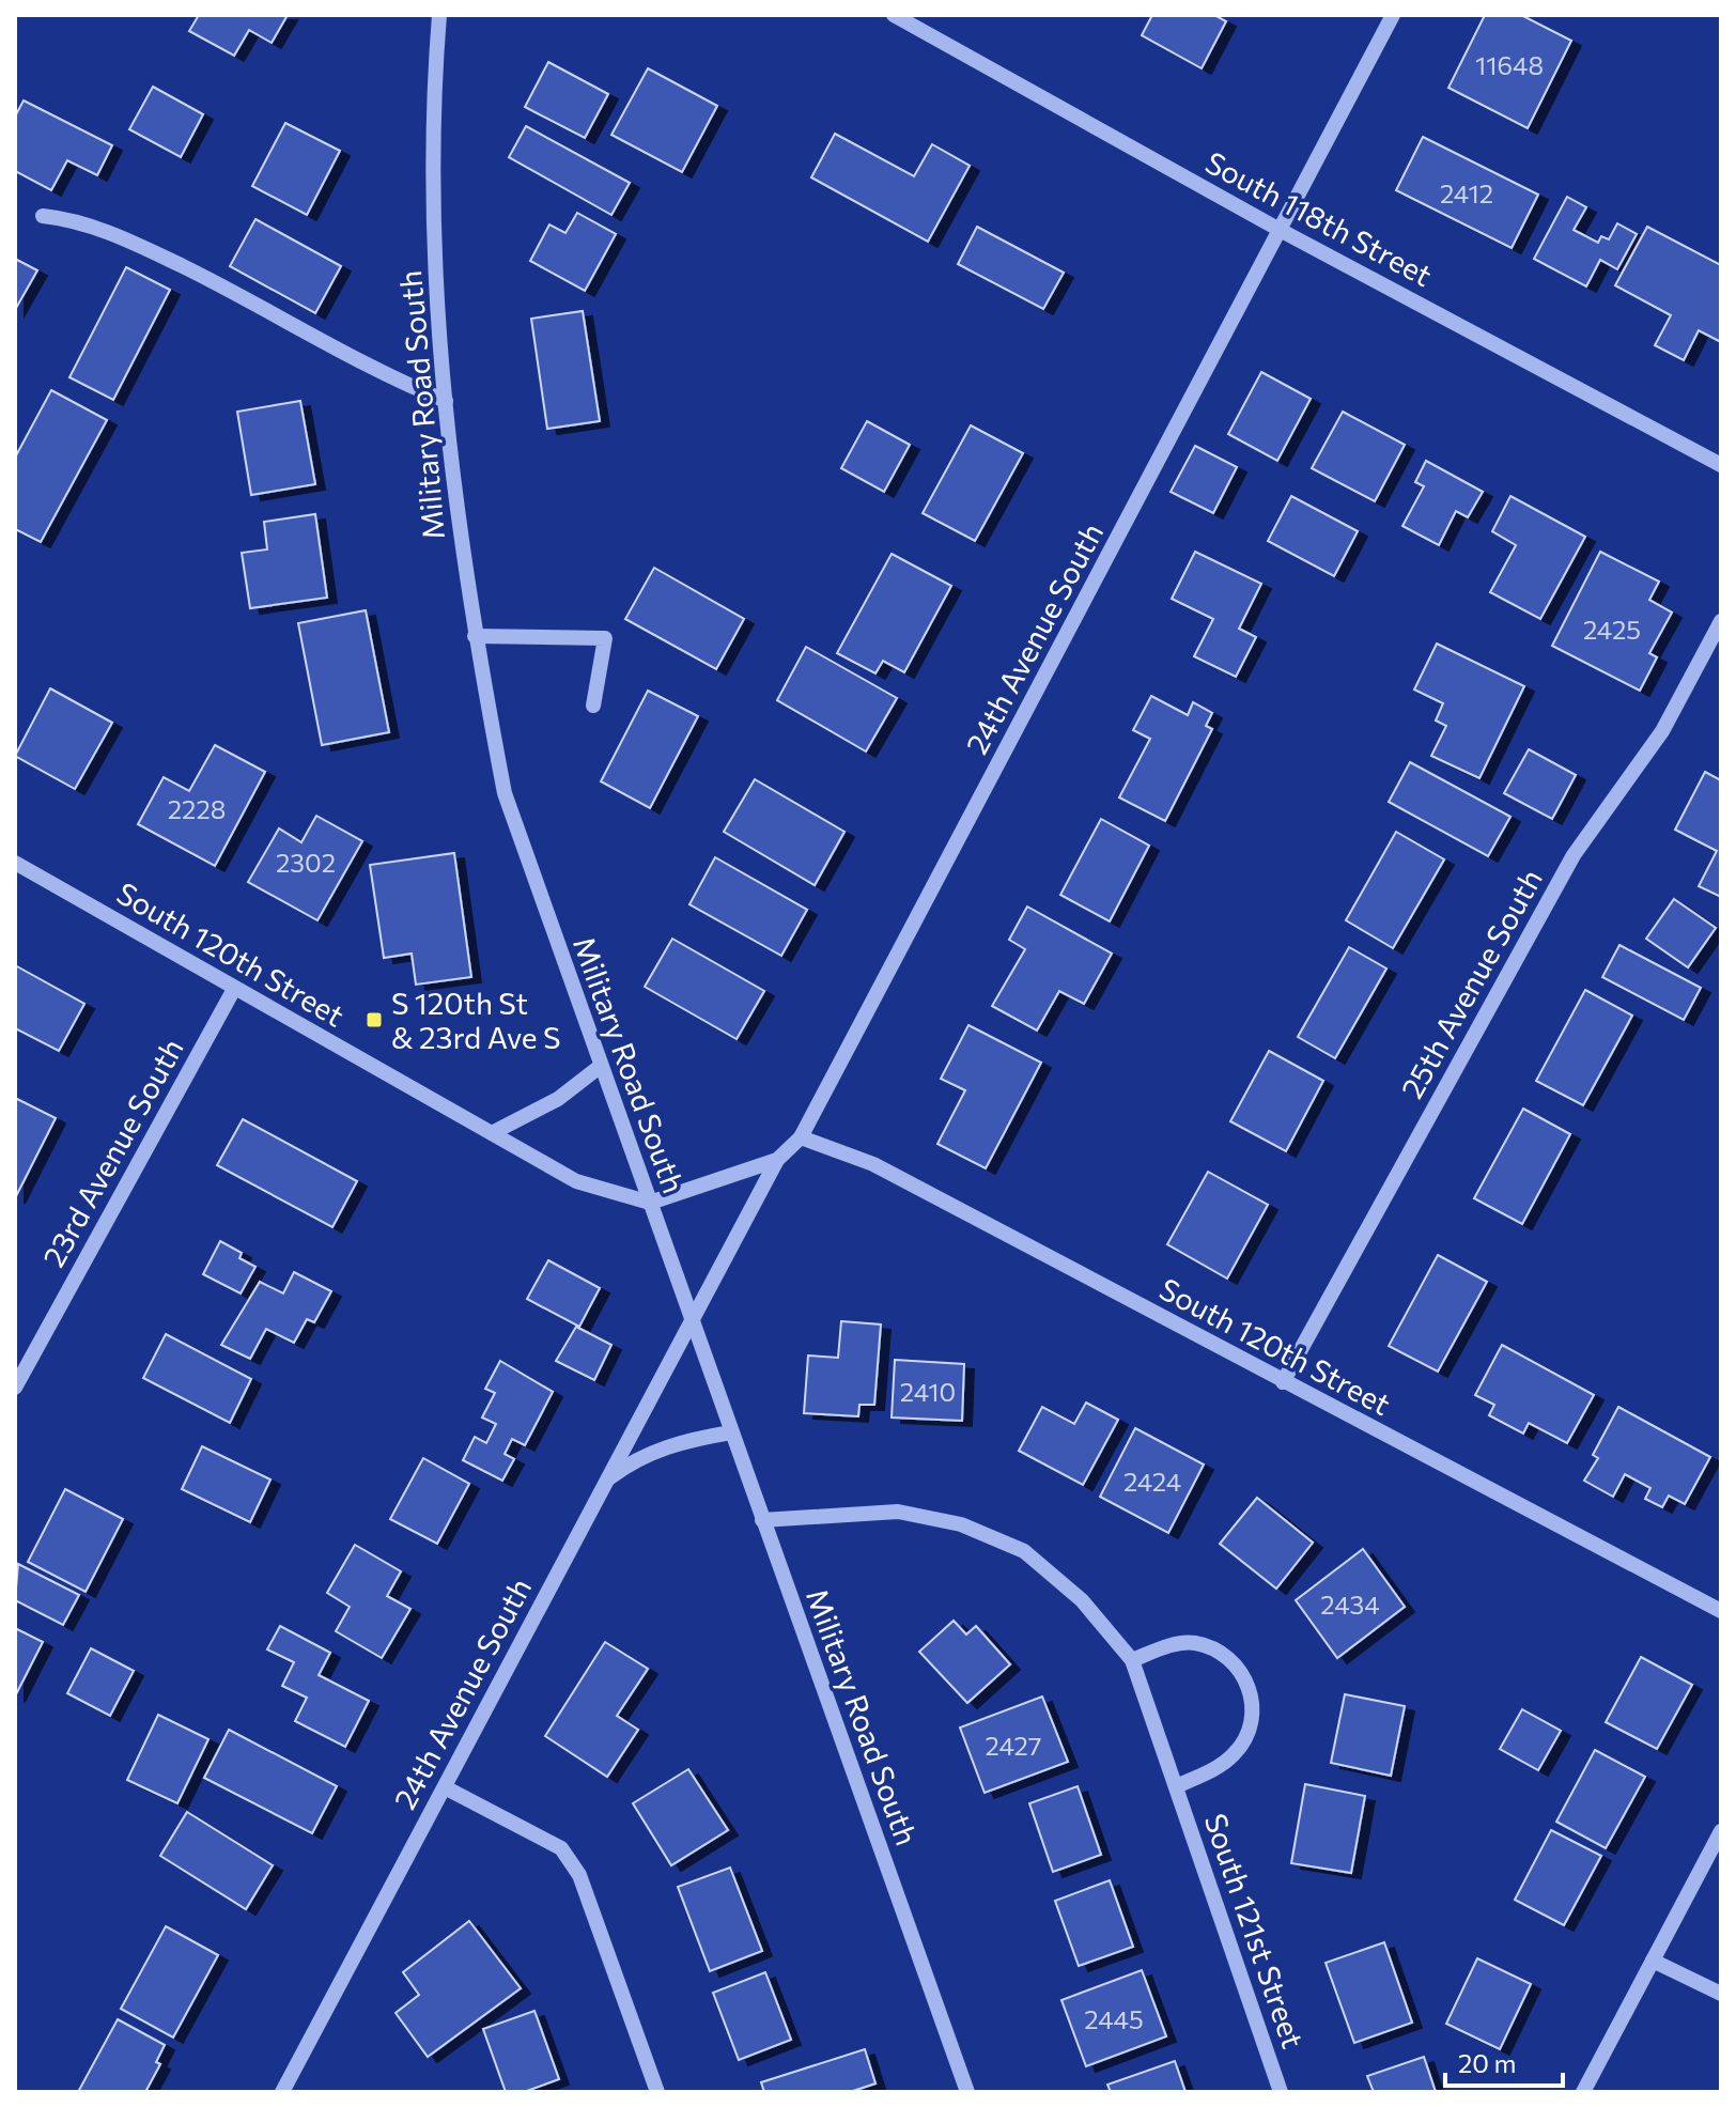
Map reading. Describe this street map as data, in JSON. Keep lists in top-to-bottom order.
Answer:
{
  "streets": {
    "street": [
      "South 118th Street",
      "Military Road South",
      "24th Avenue South",
      "South 120th Street",
      "25th Avenue South",
      "23rd Avenue South",
      "South 121st Street"
    ]
  },
  "crossings": [
    ["South 118th Street", "24th Avenue South"],
    ["Military Road South", "24th Avenue South"],
    ["Military Road South", "South 120th Street"],
    ["Military Road South", "South 121st Street"],
    ["24th Avenue South", "South 120th Street"],
    ["South 120th Street", "25th Avenue South"],
    ["South 120th Street", "23rd Avenue South"]
  ],
  "places": {
    "transit": ["S 120th St & 23rd Ave S"]
  },
  "house_numbers": [
    "11648",
    "2412",
    "2425",
    "2228",
    "2302",
    "2410",
    "2424",
    "2434",
    "2427",
    "2445"
  ],
  "scale_bar": "20 m"
}
